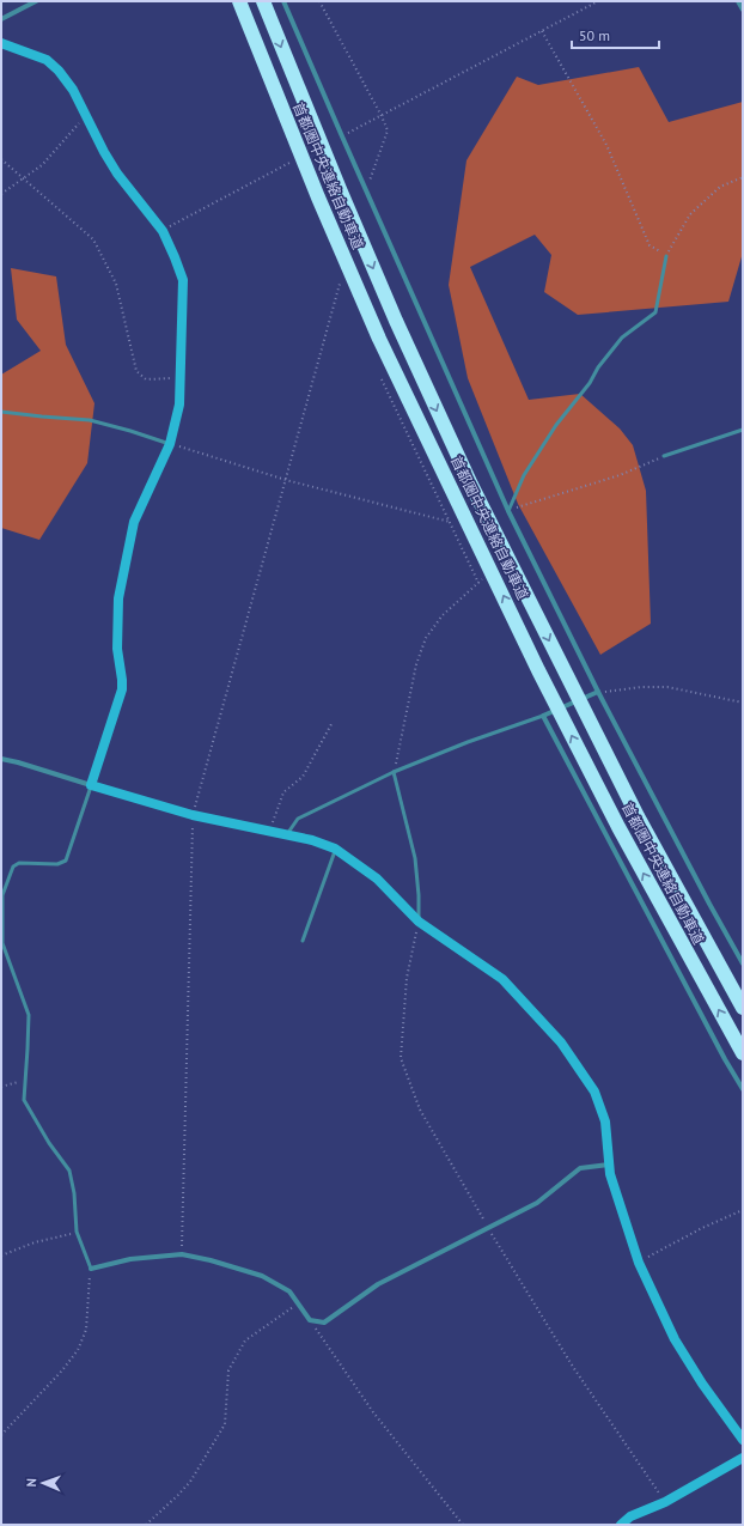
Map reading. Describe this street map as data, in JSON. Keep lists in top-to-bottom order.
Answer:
{
  "streets": {
    "highway": ["首都圏中央連絡自動車道"]
  },
  "scale_bar": "50 m",
  "north": "left"
}
